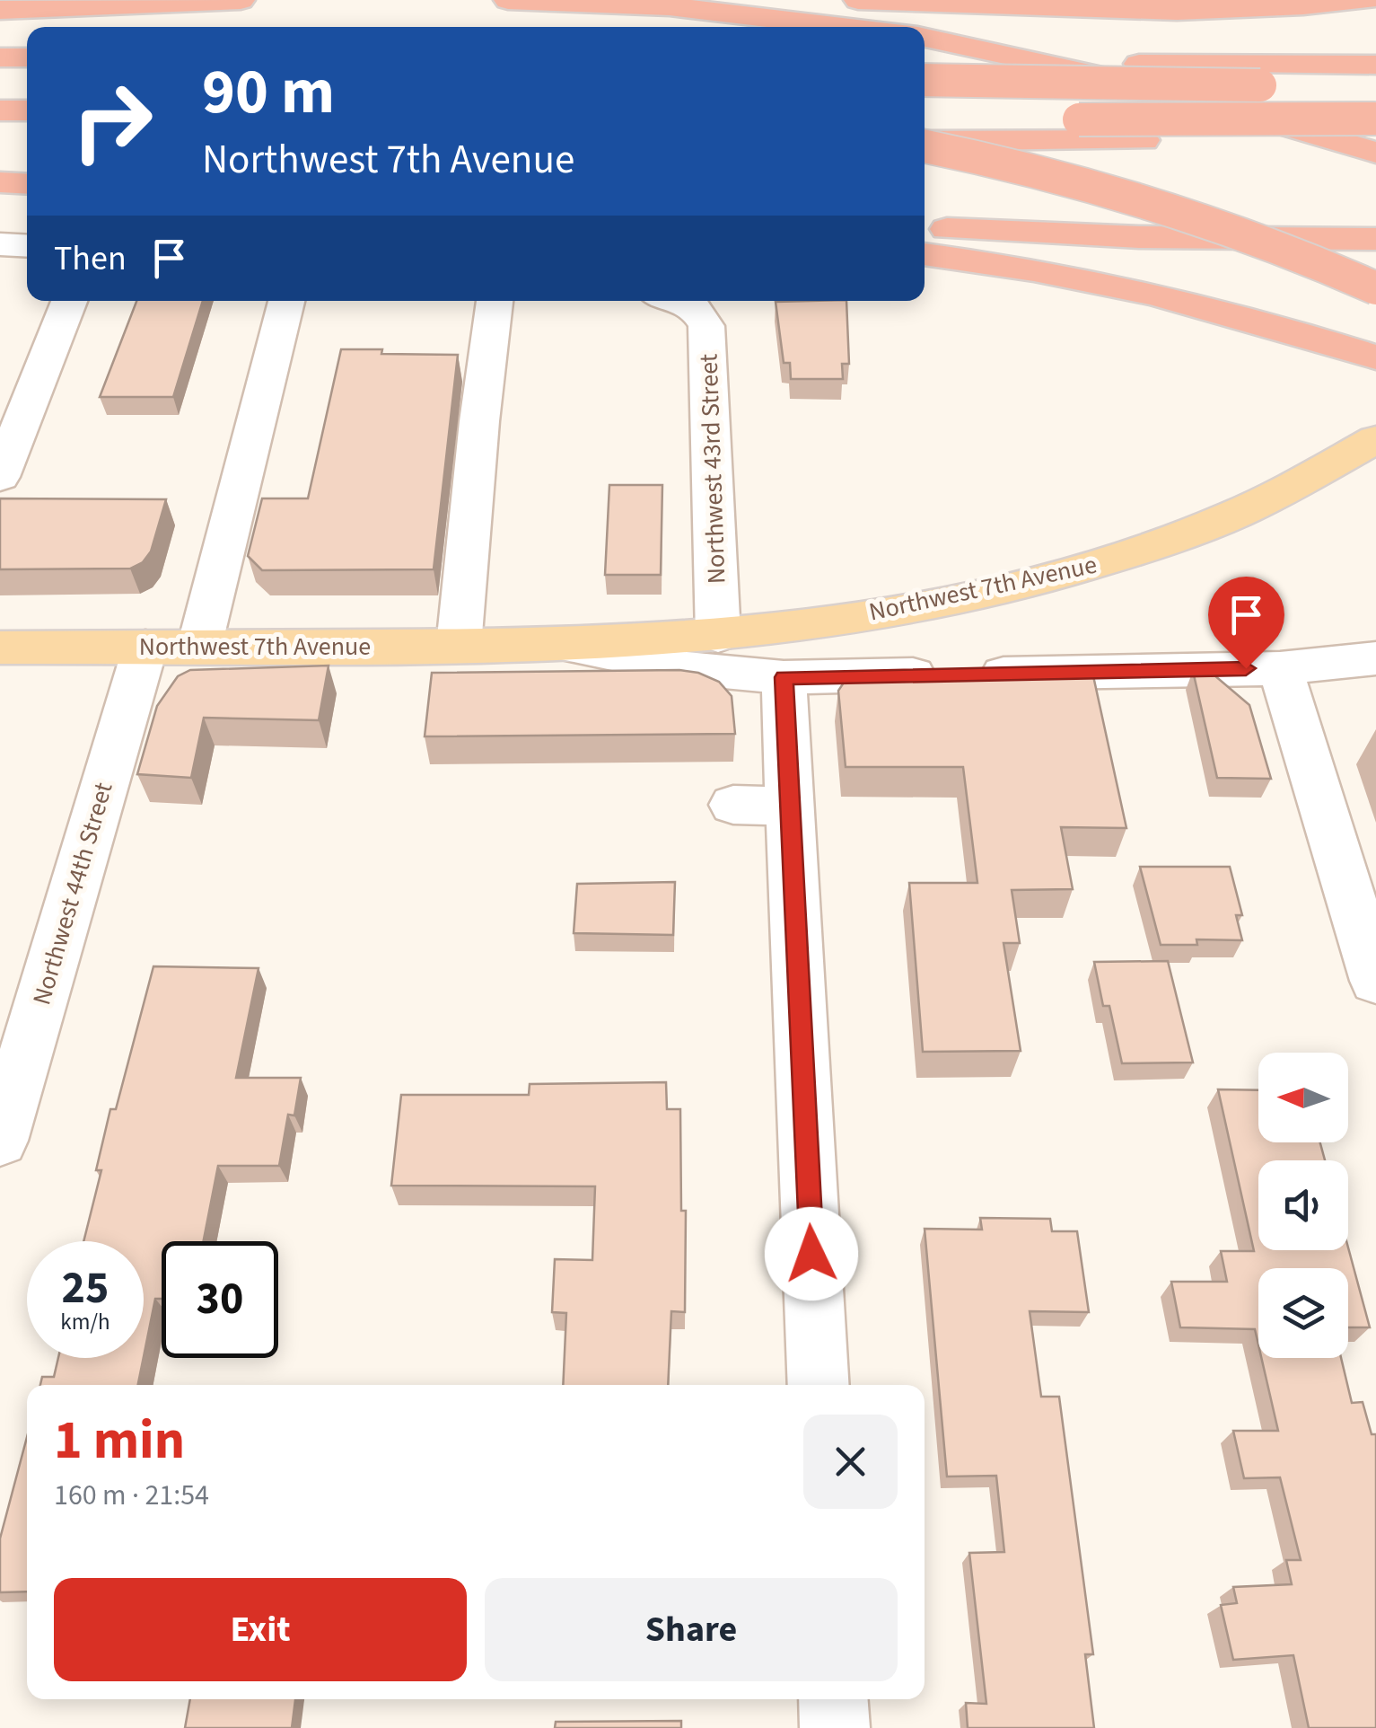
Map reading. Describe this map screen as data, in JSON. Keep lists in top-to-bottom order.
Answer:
{
  "streets": {
    "main road": ["Northwest 7th Avenue"],
    "street": ["Northwest 43rd Street", "Northwest 44th Street"]
  },
  "crossings": [
    ["Northwest 43rd Street", "Northwest 7th Avenue"],
    ["Northwest 7th Avenue", "Northwest 44th Street"]
  ],
  "north": "left",
  "page": {
    "turn": ["90 m", "Northwest 7th Avenue"],
    "then": "Then",
    "speed": "25 km/h",
    "limit": "30",
    "heading": ["1 min", "160 m · 21:54"],
    "buttons": ["Exit", "Share"]
  }
}
